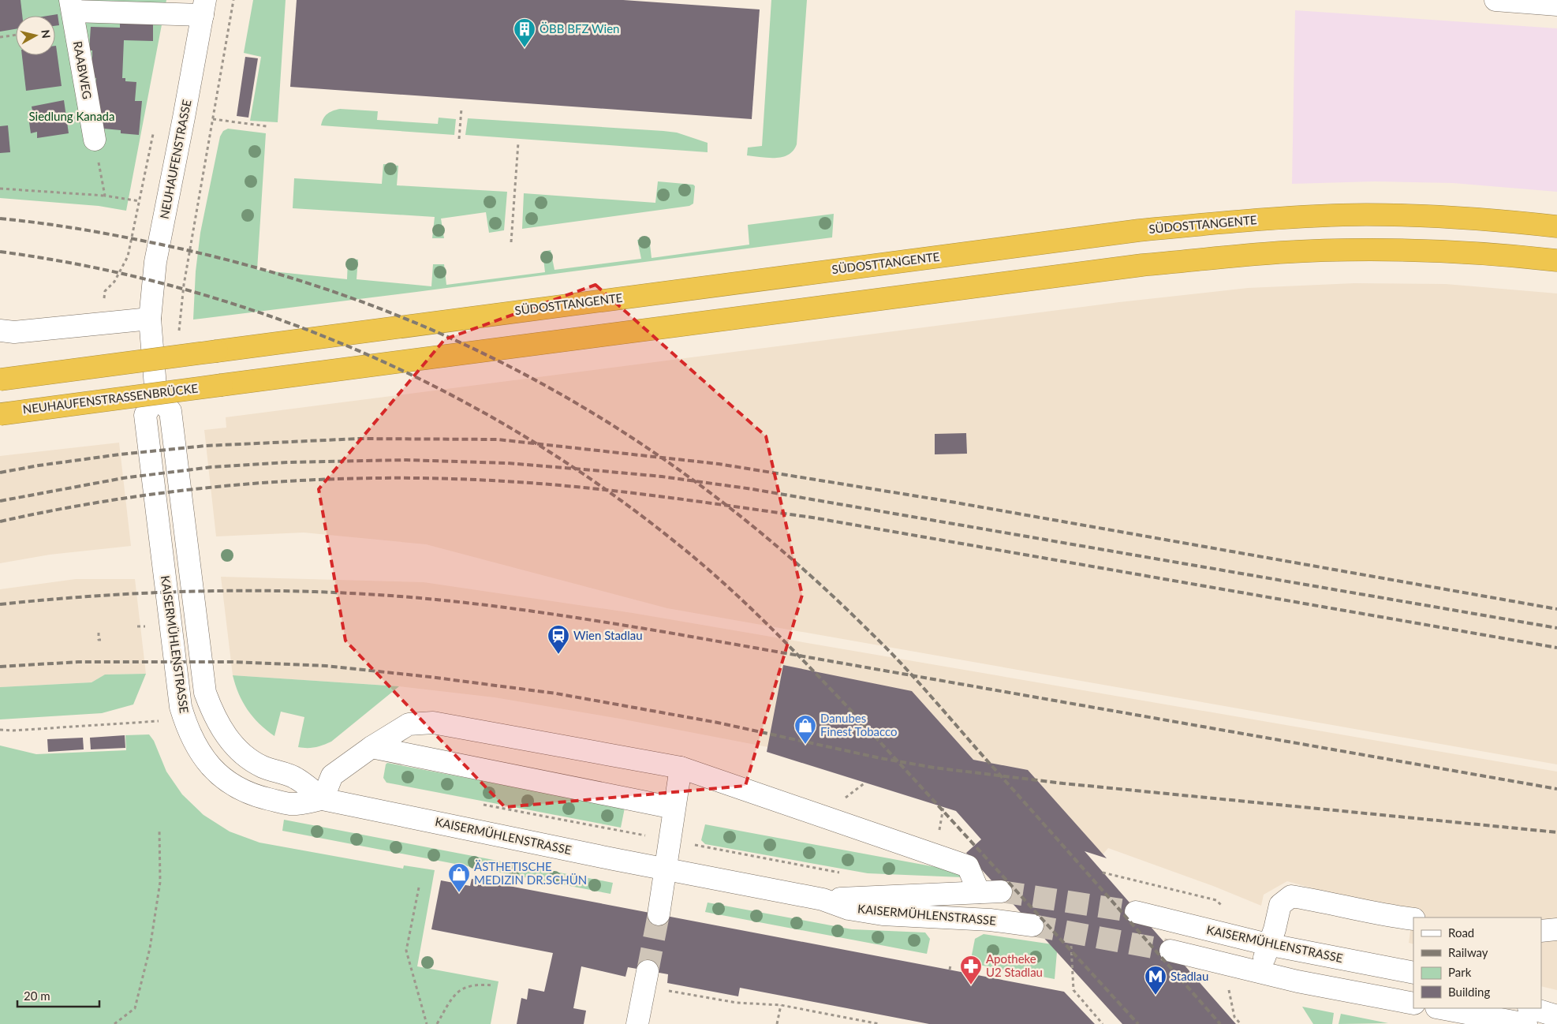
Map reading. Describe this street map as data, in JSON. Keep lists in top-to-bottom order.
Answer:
{
  "streets": {
    "highway": ["SÜDOSTTANGENTE", "NEUHAUFENSTRASSENBRÜCKE"],
    "street": ["RAABWEG", "NEUHAUFENSTRASSE", "KAISERMÜHLENSTRASSE"]
  },
  "parks": ["Siedlung Kanada"],
  "places": {
    "building": ["ÖBB BFZ Wien"],
    "station": ["Wien Stadlau"],
    "shop": ["Danubes Finest Tobacco", "ÄSTHETISCHE MEDIZIN DR.SCHÜN"],
    "pharmacy": ["Apotheke U2 Stadlau"],
    "metro station": ["Stadlau"]
  },
  "legend": [
    "Road",
    "Railway",
    "Park",
    "Building"
  ],
  "scale_bar": "20 m",
  "north": "right"
}
